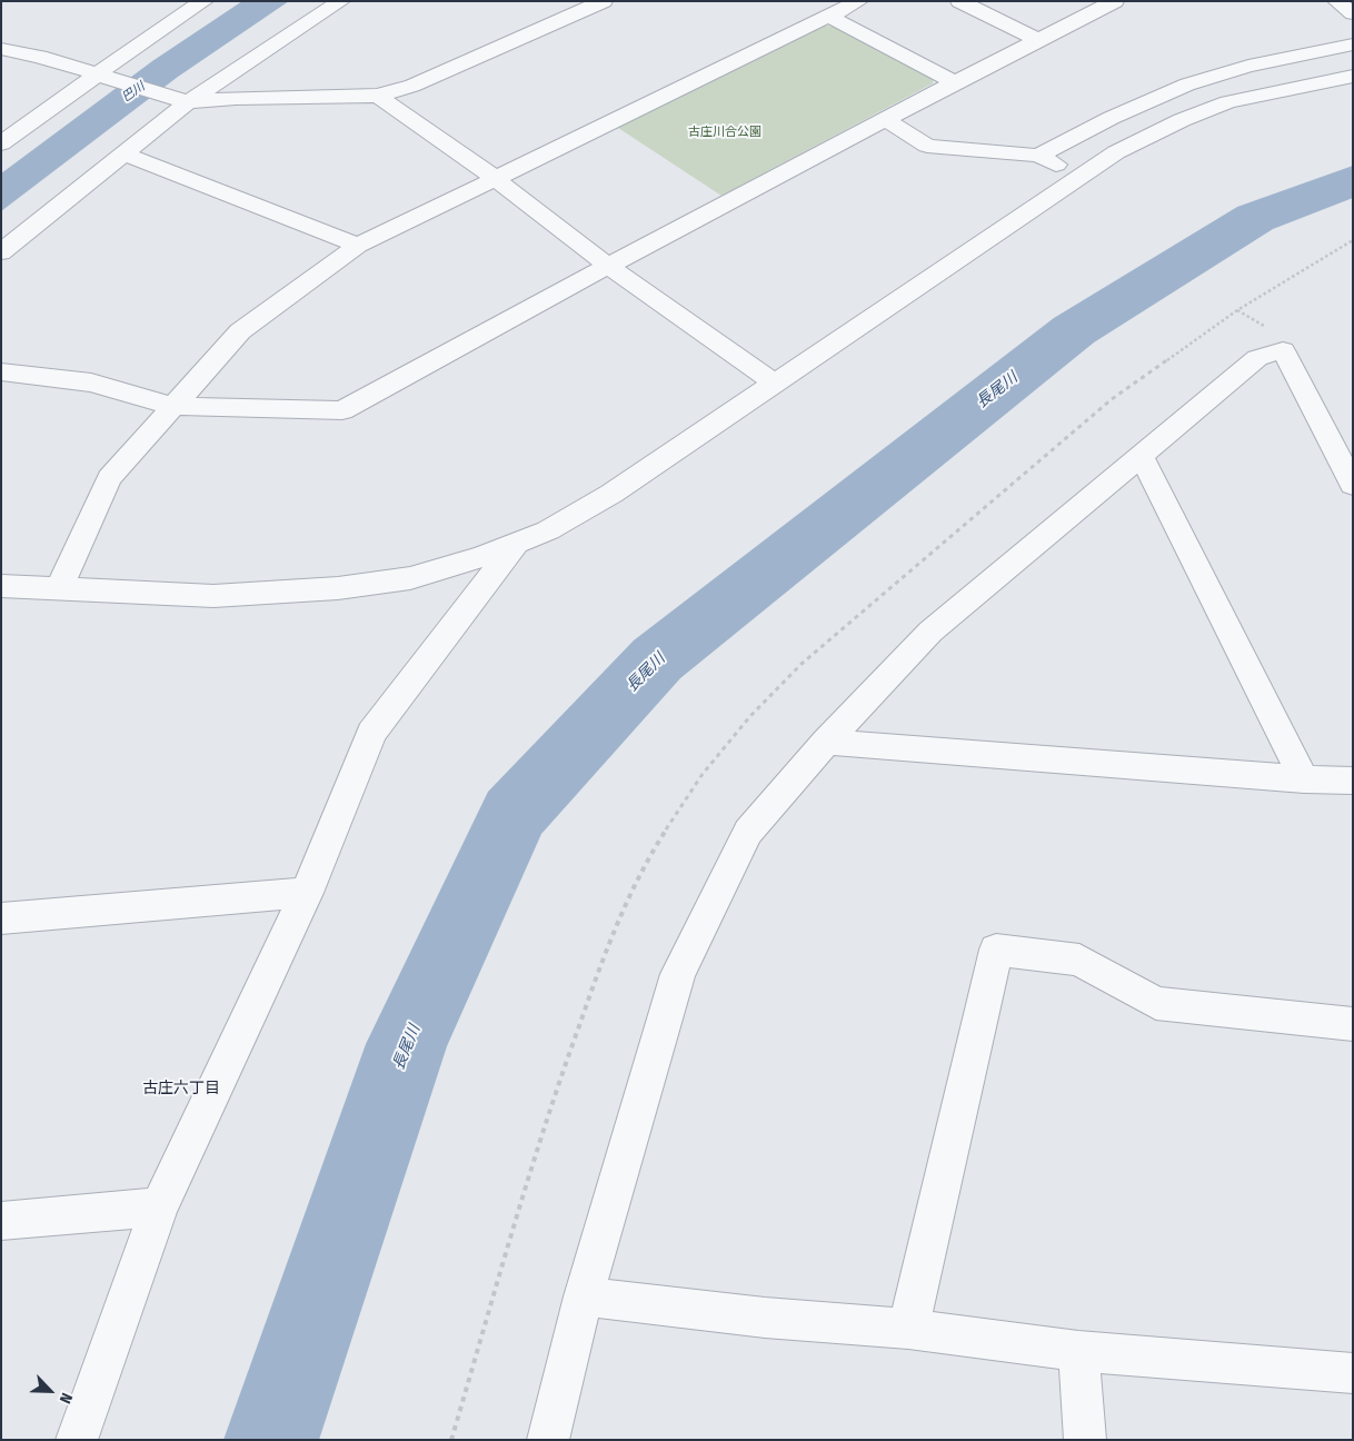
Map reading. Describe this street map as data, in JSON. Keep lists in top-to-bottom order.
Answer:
{
  "districts": ["古庄六丁目"],
  "water": ["巴川", "長尾川"],
  "parks": ["古庄川合公園"],
  "north": "bottom right"
}
